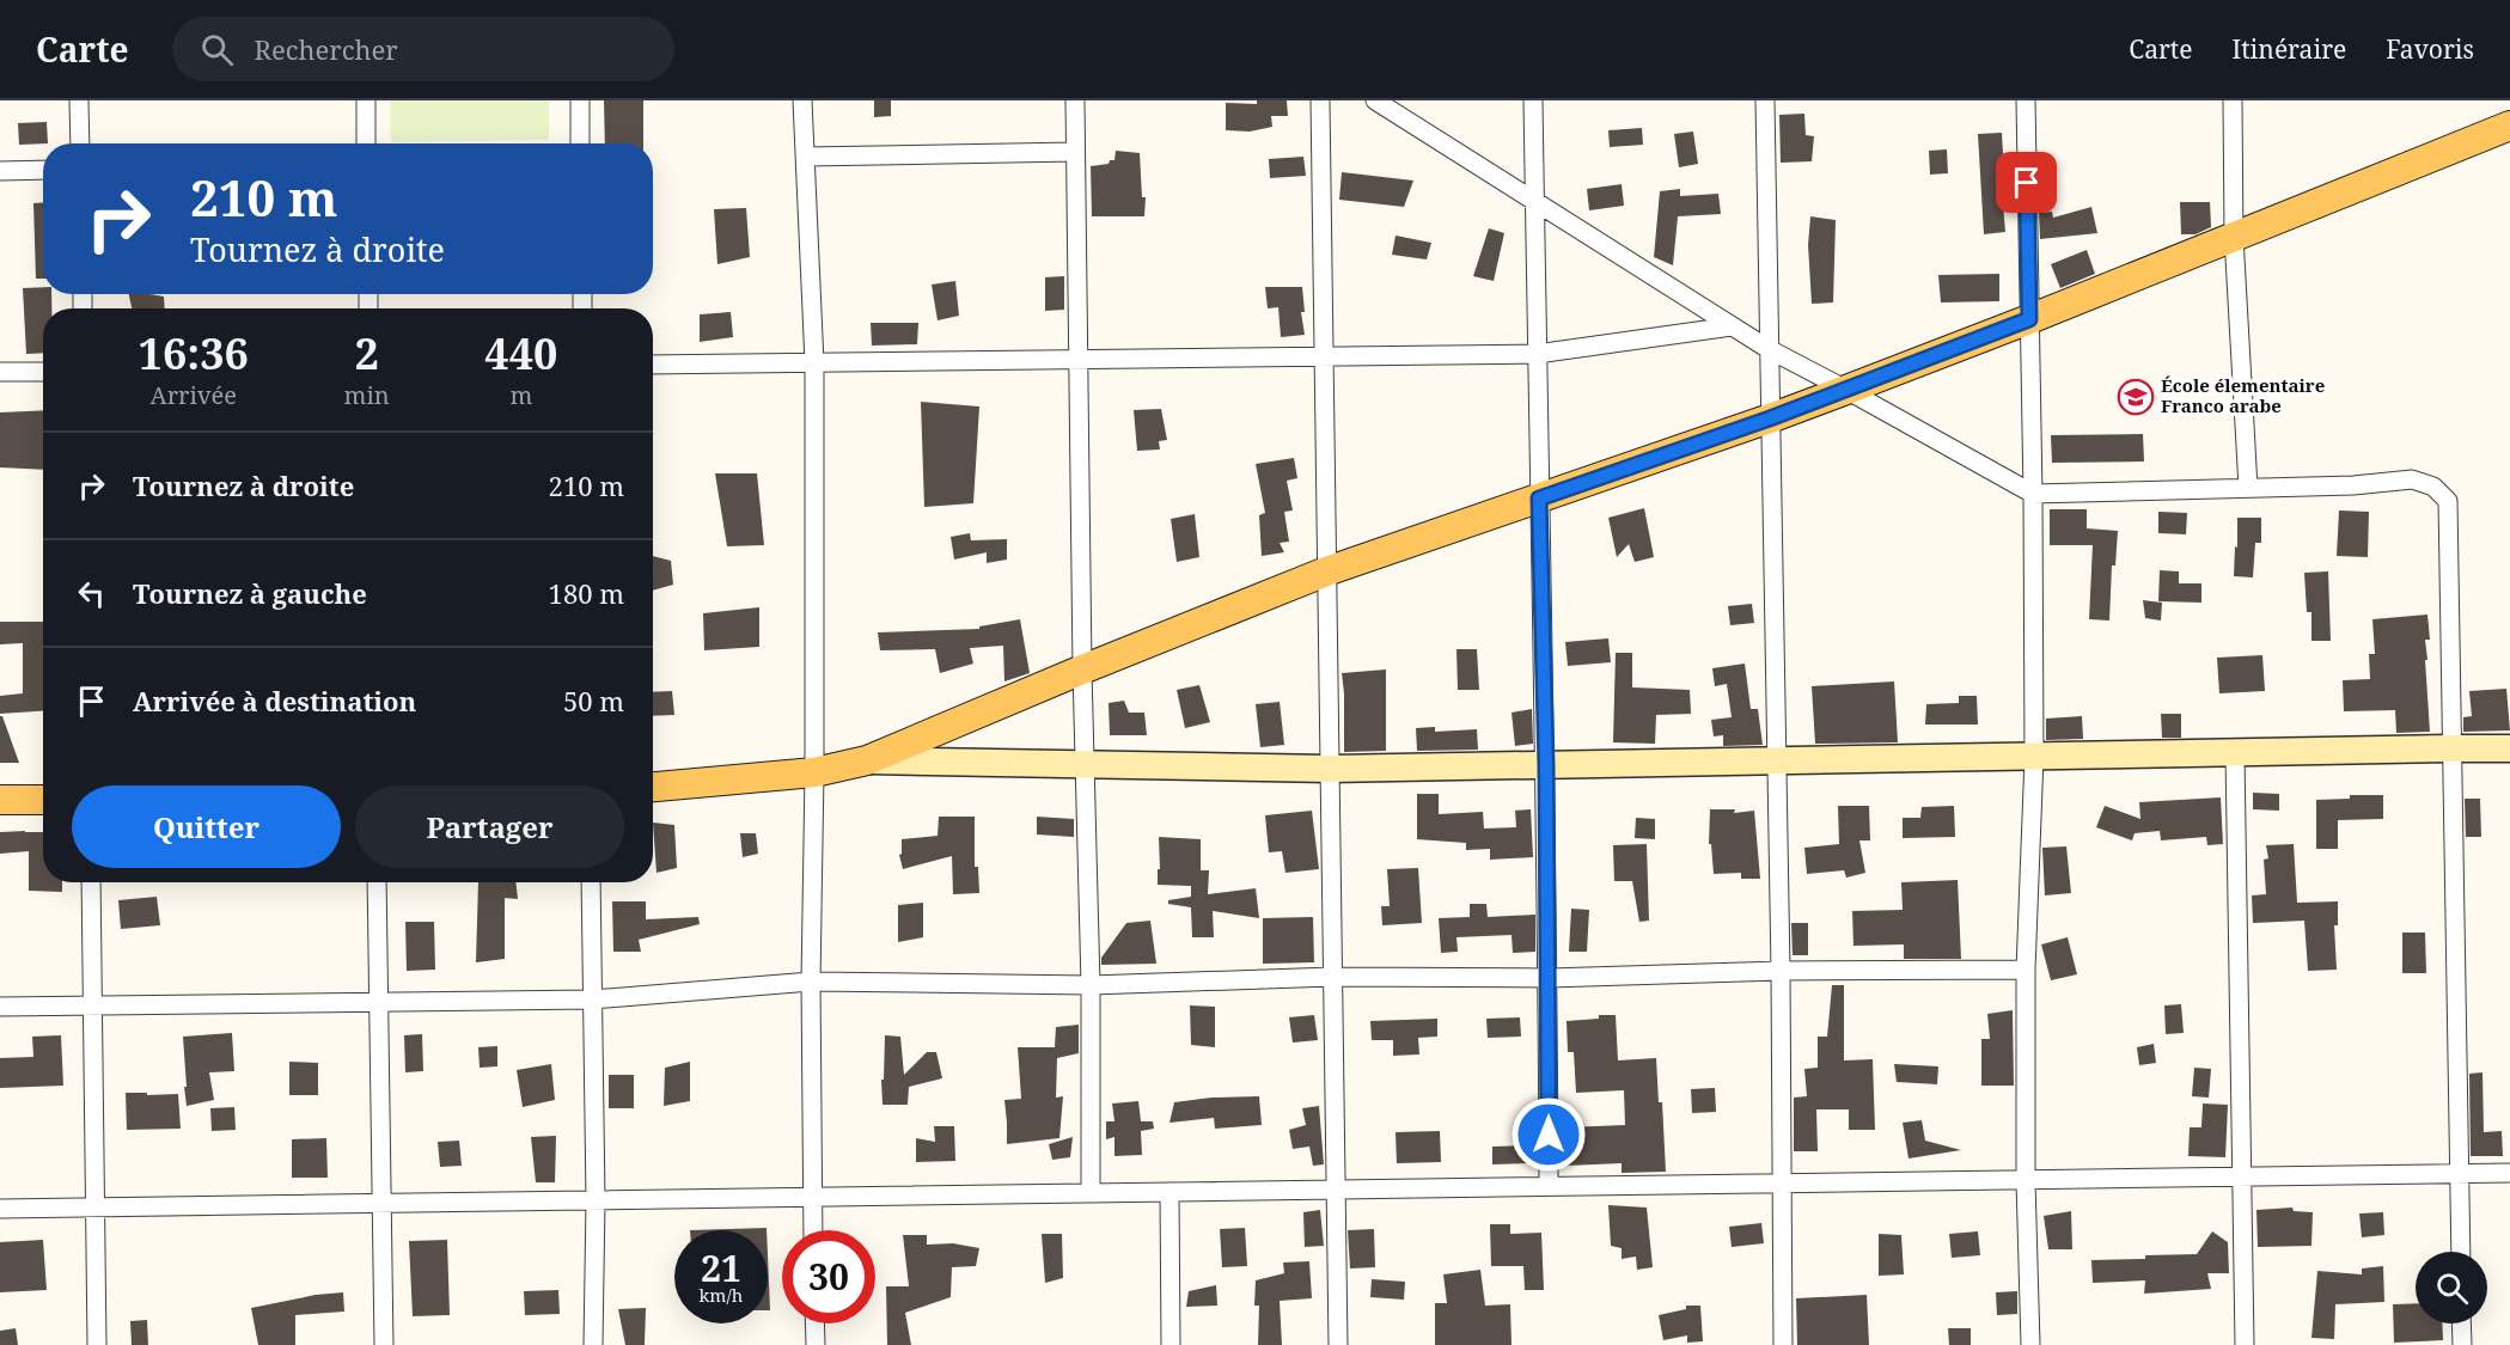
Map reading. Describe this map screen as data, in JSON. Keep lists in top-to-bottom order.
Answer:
{
  "places": {
    "school or university": ["École élementaire Franco arabe"]
  },
  "page": {
    "header": "Carte",
    "search": "Rechercher",
    "nav": ["Carte", "Itinéraire", "Favoris"],
    "turn": ["210 m", "Tournez à droite"],
    "eta": [
      "16:36",
      "Arrivée",
      "2",
      "min",
      "440",
      "m"
    ],
    "list": [
      {
        "name": "Tournez à droite",
        "value": "210 m"
      },
      {
        "name": "Tournez à gauche",
        "value": "180 m"
      },
      {
        "name": "Arrivée à destination",
        "value": "50 m"
      }
    ],
    "buttons": ["Quitter", "Partager"],
    "speed": "21 km/h",
    "limit": "30"
  }
}
